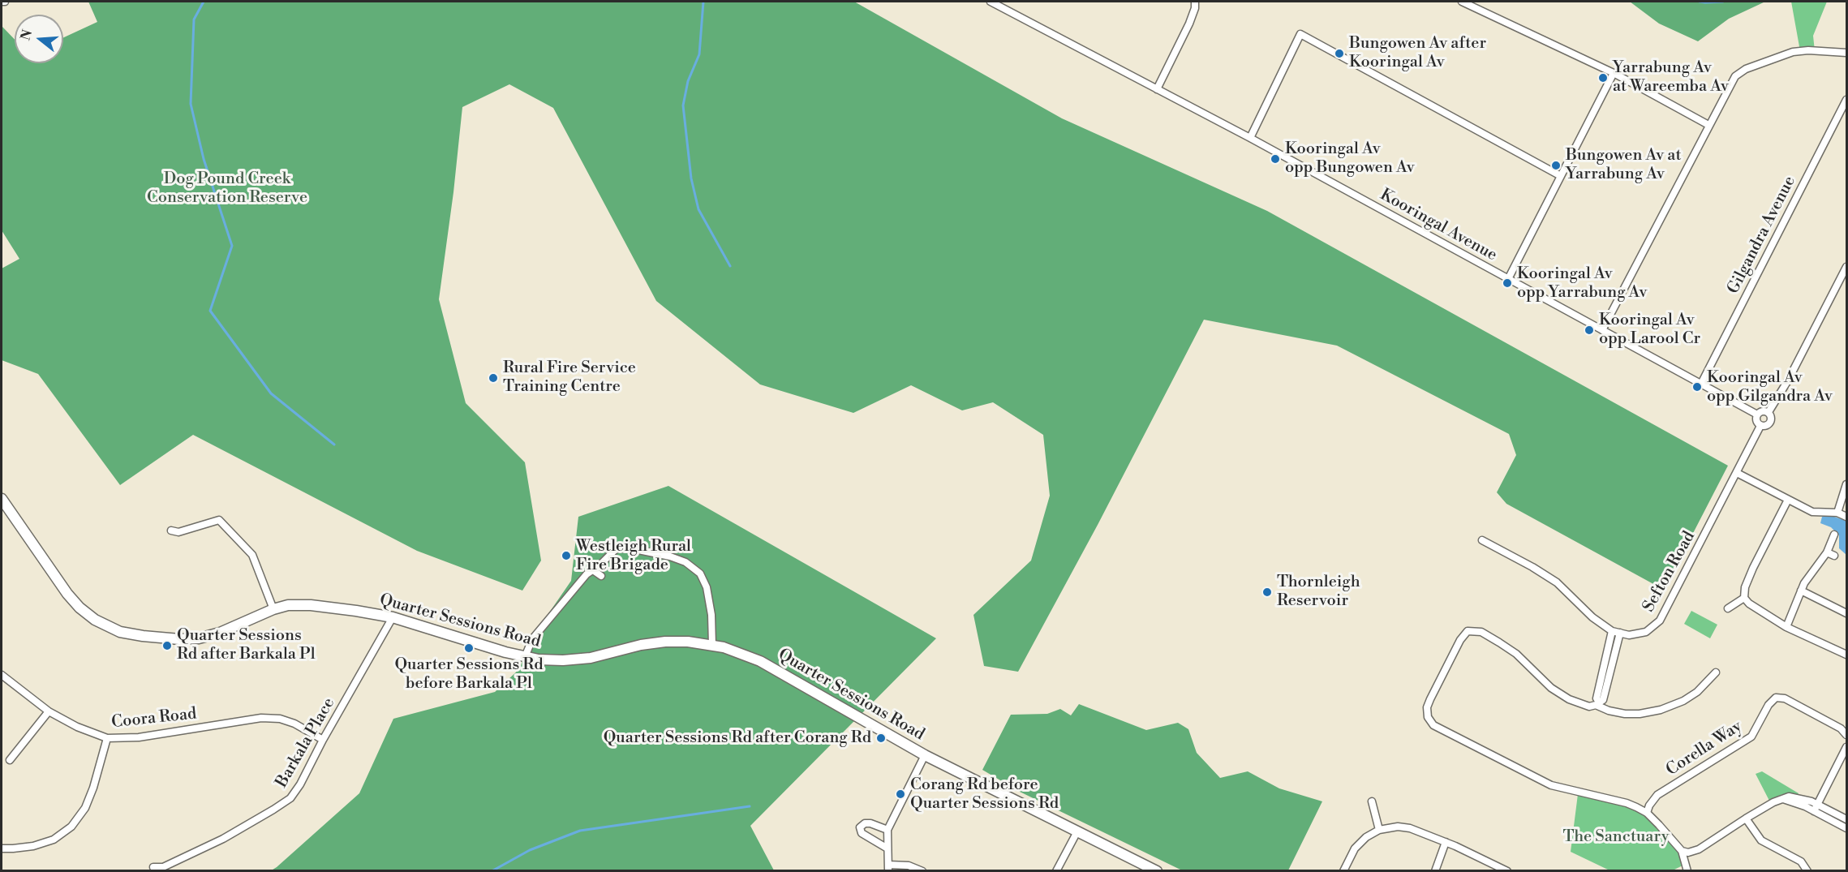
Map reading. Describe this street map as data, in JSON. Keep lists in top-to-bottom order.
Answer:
{
  "streets": {
    "main road": ["Quarter Sessions Road"],
    "street": [
      "Kooringal Avenue",
      "Gilgandra Avenue",
      "Sefton Road",
      "Coora Road",
      "Barkala Place",
      "Corella Way"
    ]
  },
  "crossings": [
    ["Kooringal Avenue", "Gilgandra Avenue"],
    ["Kooringal Avenue", "Sefton Road"],
    ["Quarter Sessions Road", "Barkala Place"],
    ["Coora Road", "Barkala Place"]
  ],
  "parks": ["Dog Pound Creek Conservation Reserve", "The Sanctuary"],
  "places": [
    "Bungowen Av after Kooringal Av",
    "Yarrabung Av at Wareemba Av",
    "Kooringal Av opp Bungowen Av",
    "Bungowen Av at Yarrabung Av",
    "Kooringal Av opp Yarrabung Av",
    "Kooringal Av opp Larool Cr",
    "Rural Fire Service Training Centre",
    "Kooringal Av opp Gilgandra Av",
    "Westleigh Rural Fire Brigade",
    "Thornleigh Reservoir",
    "Quarter Sessions Rd after Barkala Pl",
    "Quarter Sessions Rd before Barkala Pl",
    "Quarter Sessions Rd after Corang Rd",
    "Corang Rd before Quarter Sessions Rd"
  ],
  "north": "left"
}
